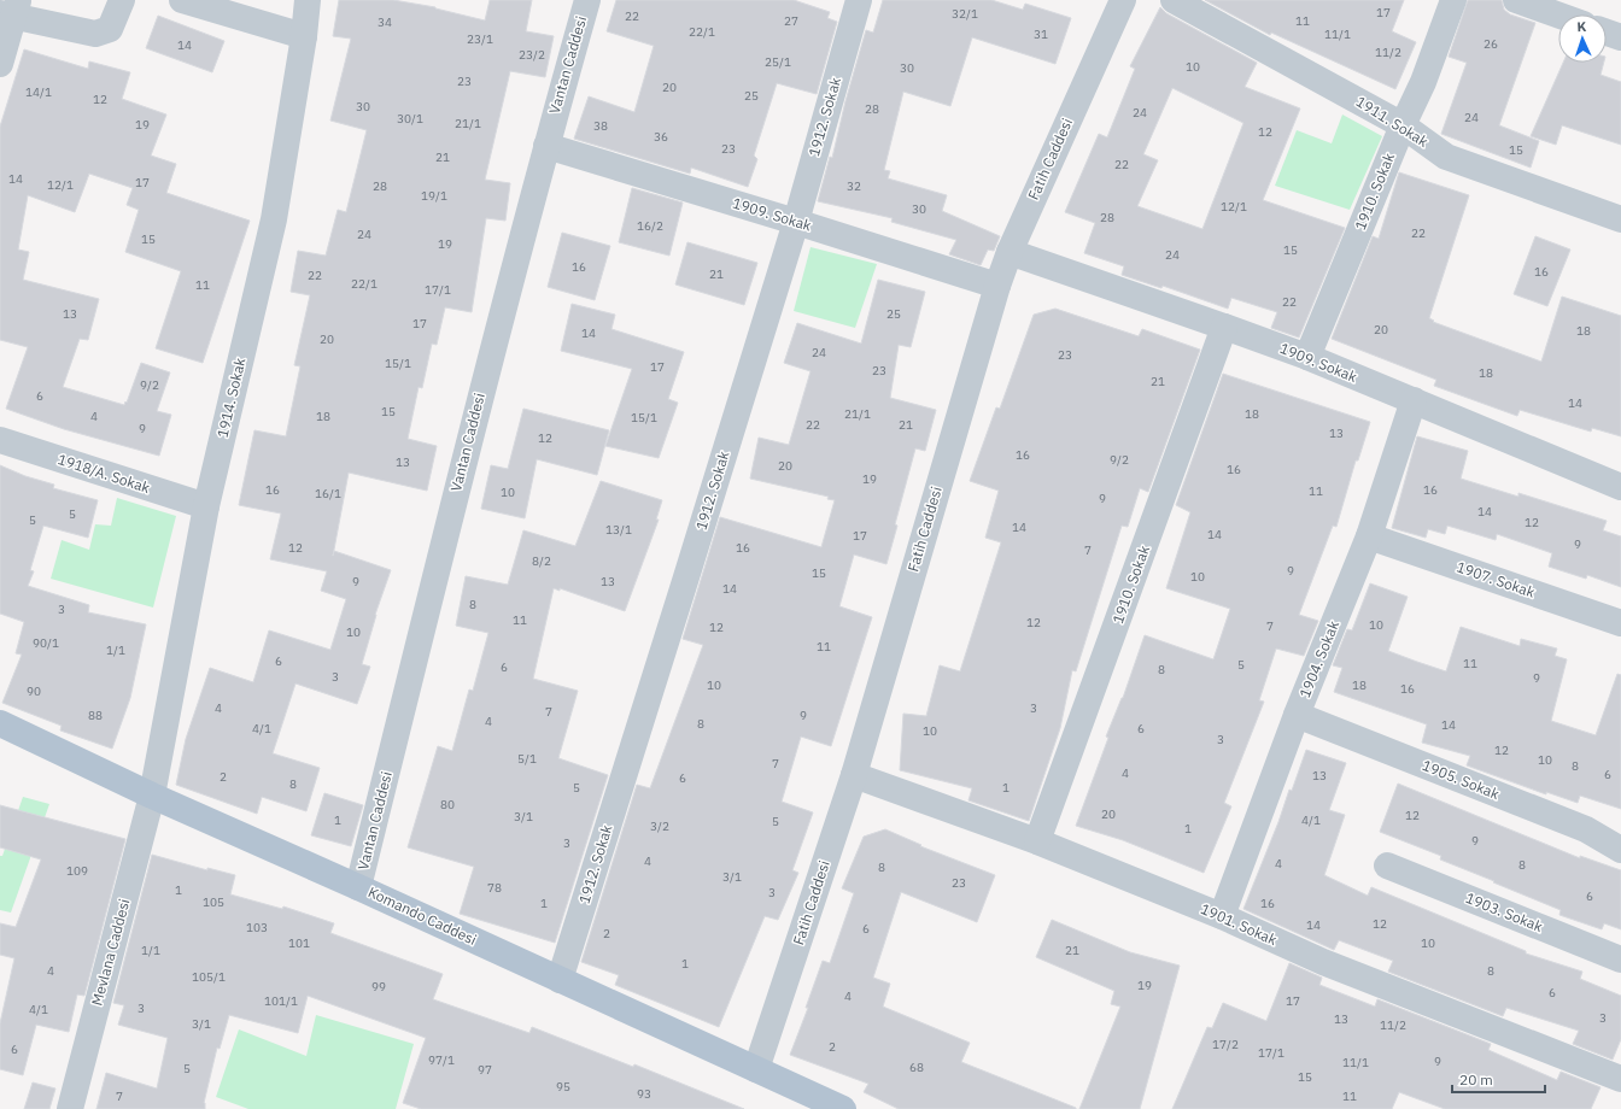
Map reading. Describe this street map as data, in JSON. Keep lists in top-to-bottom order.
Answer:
{
  "streets": {
    "main road": ["Komando Caddesi"],
    "street": [
      "Vantan Caddesi",
      "1912. Sokak",
      "1911. Sokak",
      "Fatih Caddesi",
      "1910. Sokak",
      "1909. Sokak",
      "1914. Sokak",
      "1918/A. Sokak",
      "1907. Sokak",
      "1904. Sokak",
      "1905. Sokak",
      "1903. Sokak",
      "1901. Sokak",
      "Mevlana Caddesi"
    ]
  },
  "crossings": [
    ["Vantan Caddesi", "1909. Sokak"],
    ["Vantan Caddesi", "Komando Caddesi"],
    ["1912. Sokak", "1909. Sokak"],
    ["1912. Sokak", "Komando Caddesi"],
    ["1911. Sokak", "1910. Sokak"],
    ["Fatih Caddesi", "1909. Sokak"],
    ["Fatih Caddesi", "Komando Caddesi"],
    ["Fatih Caddesi", "1901. Sokak"],
    ["1910. Sokak", "1909. Sokak"],
    ["1910. Sokak", "1901. Sokak"],
    ["1909. Sokak", "1904. Sokak"],
    ["1914. Sokak", "1918/A. Sokak"],
    ["1914. Sokak", "Komando Caddesi"],
    ["1914. Sokak", "Mevlana Caddesi"],
    ["1907. Sokak", "1904. Sokak"],
    ["1904. Sokak", "1905. Sokak"],
    ["1904. Sokak", "1901. Sokak"],
    ["Komando Caddesi", "Mevlana Caddesi"]
  ],
  "house_numbers": [
    "17",
    "32/1",
    "22",
    "27",
    "11",
    "34",
    "22/1",
    "31",
    "11/1",
    "23/1",
    "26",
    "14",
    "11/2",
    "23/2",
    "25/1",
    "10",
    "30",
    "23",
    "20",
    "14/1",
    "25",
    "12",
    "30",
    "28",
    "24",
    "24",
    "30/1",
    "21/1",
    "19",
    "38",
    "12",
    "36",
    "23",
    "15",
    "21",
    "22",
    "14",
    "17",
    "12/1",
    "28",
    "32",
    "19/1",
    "12/1",
    "30",
    "28",
    "16/2",
    "22",
    "24",
    "15",
    "19",
    "15",
    "24",
    "16",
    "16",
    "21",
    "22",
    "22/1",
    "11",
    "17/1",
    "22",
    "13",
    "25",
    "17",
    "20",
    "18",
    "14",
    "20",
    "24",
    "23",
    "15/1",
    "17",
    "23",
    "18",
    "21",
    "9/2",
    "6",
    "14",
    "15",
    "21/1",
    "18",
    "4",
    "18",
    "15/1",
    "22",
    "21",
    "9",
    "13",
    "12",
    "16",
    "9/2",
    "13",
    "20",
    "16",
    "19",
    "16",
    "16",
    "11",
    "10",
    "16/1",
    "9",
    "14",
    "5",
    "5",
    "12",
    "14",
    "13/1",
    "14",
    "17",
    "9",
    "12",
    "16",
    "7",
    "8/2",
    "9",
    "15",
    "10",
    "9",
    "13",
    "14",
    "8",
    "3",
    "11",
    "12",
    "10",
    "7",
    "12",
    "10",
    "90/1",
    "11",
    "1/1",
    "6",
    "11",
    "5",
    "6",
    "8",
    "3",
    "9",
    "10",
    "18",
    "16",
    "90",
    "4",
    "3",
    "7",
    "88",
    "9",
    "4",
    "8",
    "14",
    "4/1",
    "6",
    "10",
    "3",
    "12",
    "5/1",
    "10",
    "7",
    "8",
    "4",
    "6",
    "13",
    "2",
    "6",
    "8",
    "5",
    "1",
    "80",
    "20",
    "12",
    "3/1",
    "1",
    "4/1",
    "5",
    "3/2",
    "1",
    "9",
    "3",
    "4",
    "4",
    "8",
    "8",
    "109",
    "3/1",
    "23",
    "78",
    "1",
    "3",
    "6",
    "105",
    "1",
    "16",
    "12",
    "14",
    "103",
    "6",
    "2",
    "101",
    "10",
    "1/1",
    "21",
    "1",
    "4",
    "8",
    "105/1",
    "19",
    "99",
    "6",
    "4",
    "101/1",
    "17",
    "3",
    "4/1",
    "3",
    "13",
    "3/1",
    "11/2",
    "17/2",
    "2",
    "6",
    "17/1",
    "97/1",
    "9",
    "11/1",
    "68",
    "5",
    "97",
    "15",
    "95",
    "93",
    "7",
    "11"
  ],
  "scale_bar": "20 m",
  "north": "top"
}
